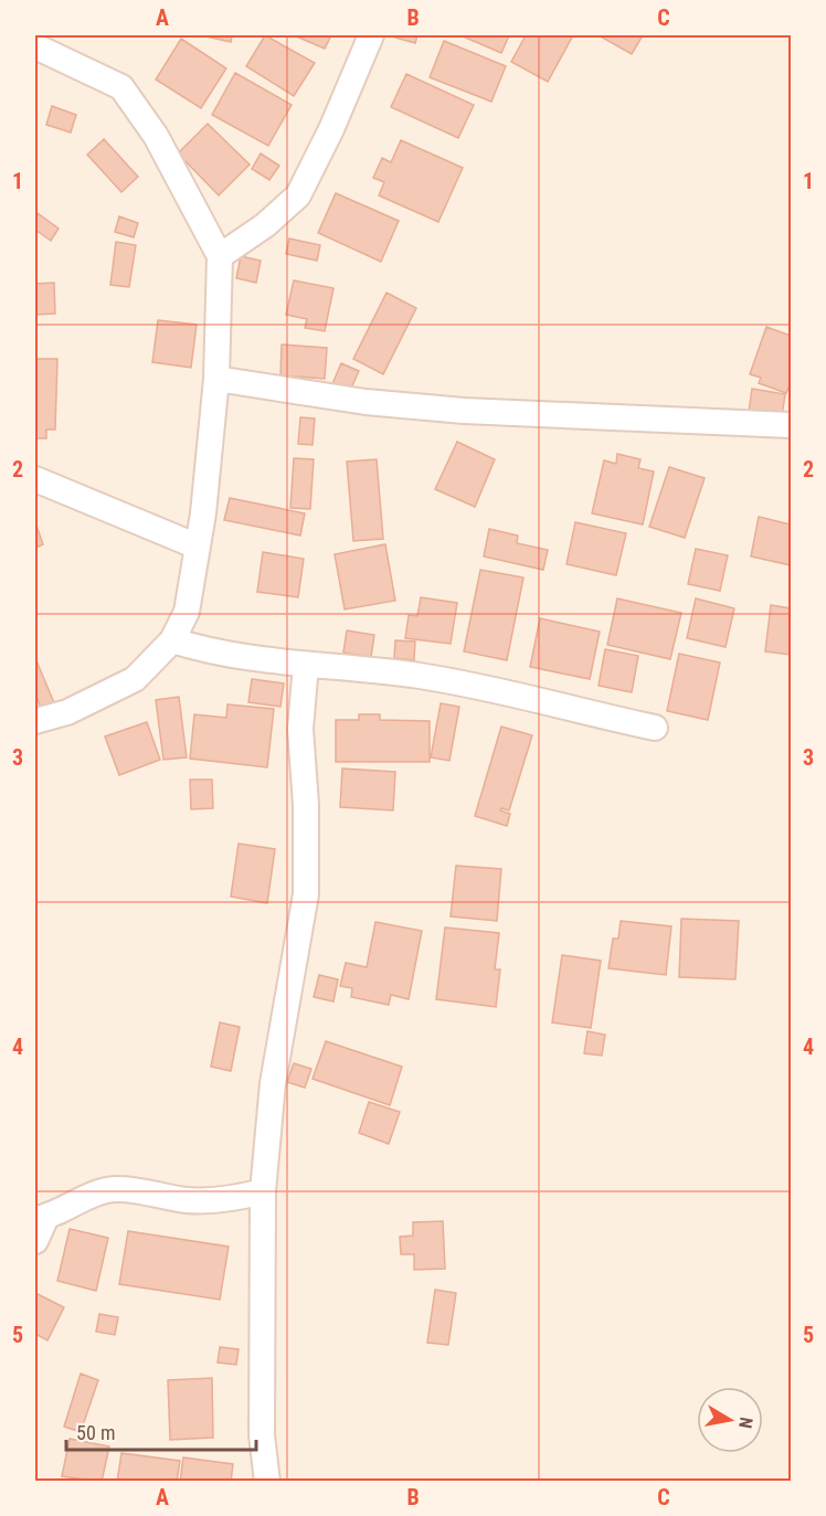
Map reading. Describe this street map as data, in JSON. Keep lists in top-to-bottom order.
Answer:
{
  "scale_bar": "50 m",
  "north": "right",
  "grid": {
    "columns": ["A", "B", "C"],
    "rows": [
      "1",
      "2",
      "3",
      "4",
      "5"
    ]
  }
}
